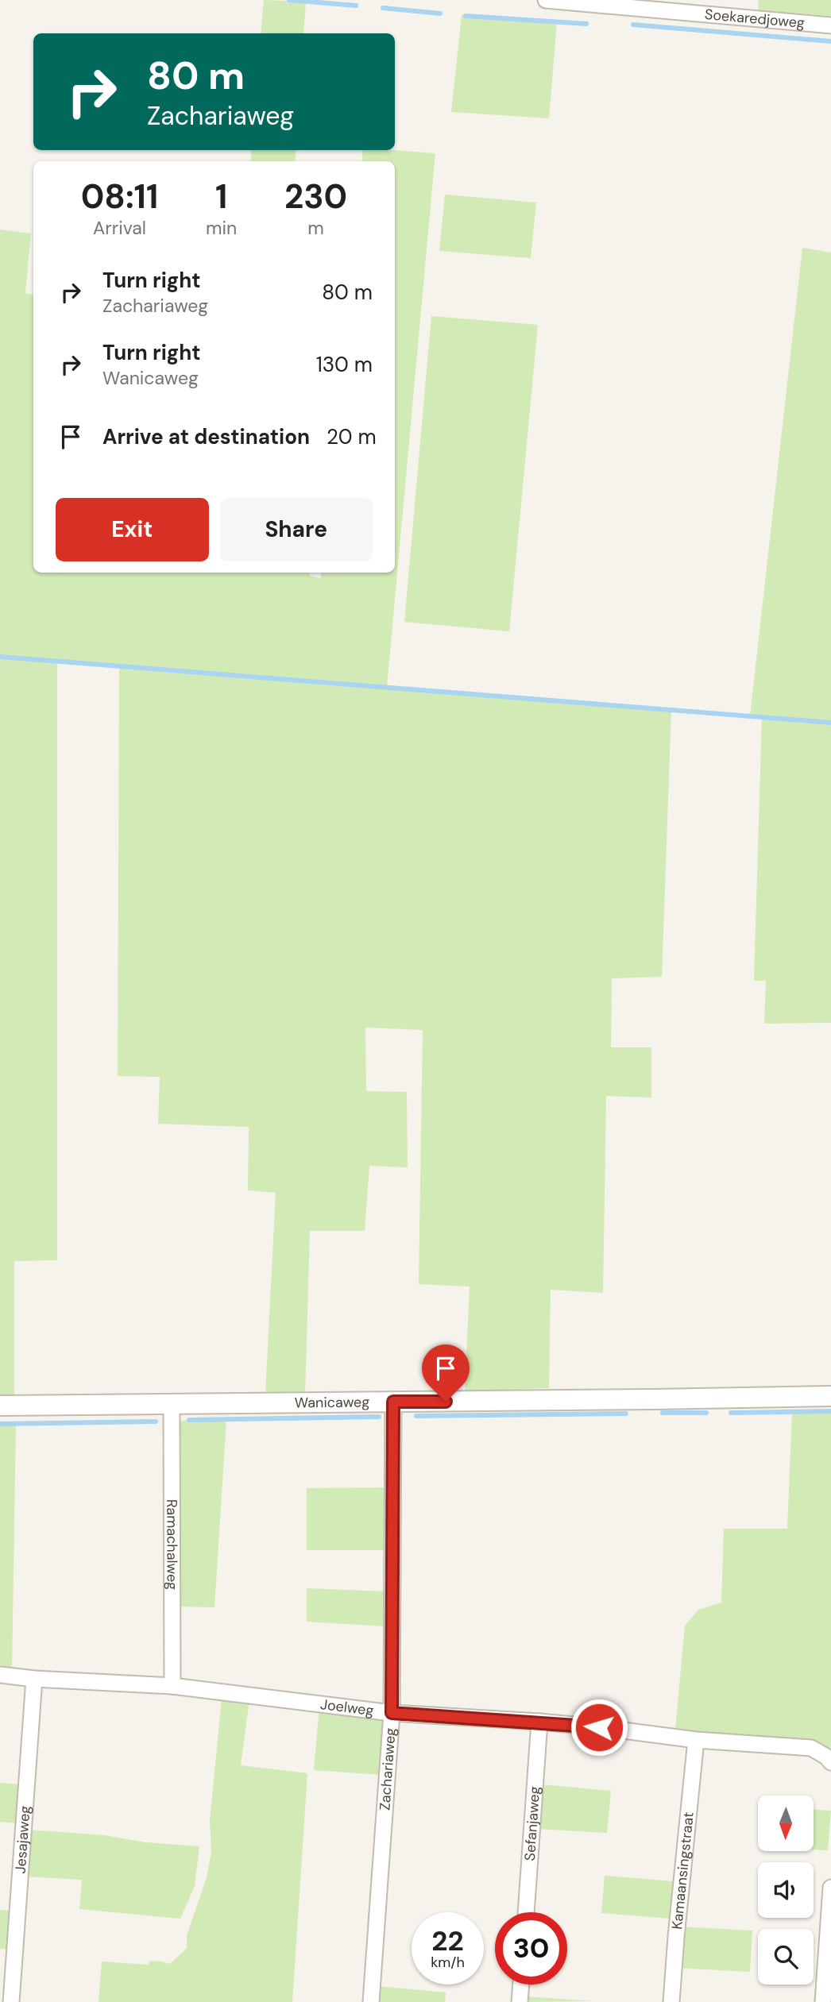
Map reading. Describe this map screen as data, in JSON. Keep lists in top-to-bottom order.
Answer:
{
  "streets": {
    "street": [
      "Soekaredjoweg",
      "Wanicaweg",
      "Ramachalweg",
      "Joelweg",
      "Zachariaweg",
      "Sefanjaweg",
      "Jesajaweg",
      "Kamaansingstraat"
    ]
  },
  "crossings": [
    ["Wanicaweg", "Ramachalweg"],
    ["Wanicaweg", "Zachariaweg"],
    ["Ramachalweg", "Joelweg"],
    ["Joelweg", "Zachariaweg"],
    ["Joelweg", "Sefanjaweg"],
    ["Joelweg", "Jesajaweg"],
    ["Joelweg", "Kamaansingstraat"]
  ],
  "north": "bottom",
  "page": {
    "turn": ["80 m", "Zachariaweg"],
    "eta": [
      "08:11",
      "Arrival",
      "1",
      "min",
      "230",
      "m"
    ],
    "list": [
      {
        "name": "Turn right",
        "note": "Zachariaweg",
        "value": "80 m"
      },
      {
        "name": "Turn right",
        "note": "Wanicaweg",
        "value": "130 m"
      },
      {
        "name": "Arrive at destination",
        "value": "20 m"
      }
    ],
    "buttons": ["Exit", "Share"],
    "speed": "22 km/h",
    "limit": "30"
  }
}
